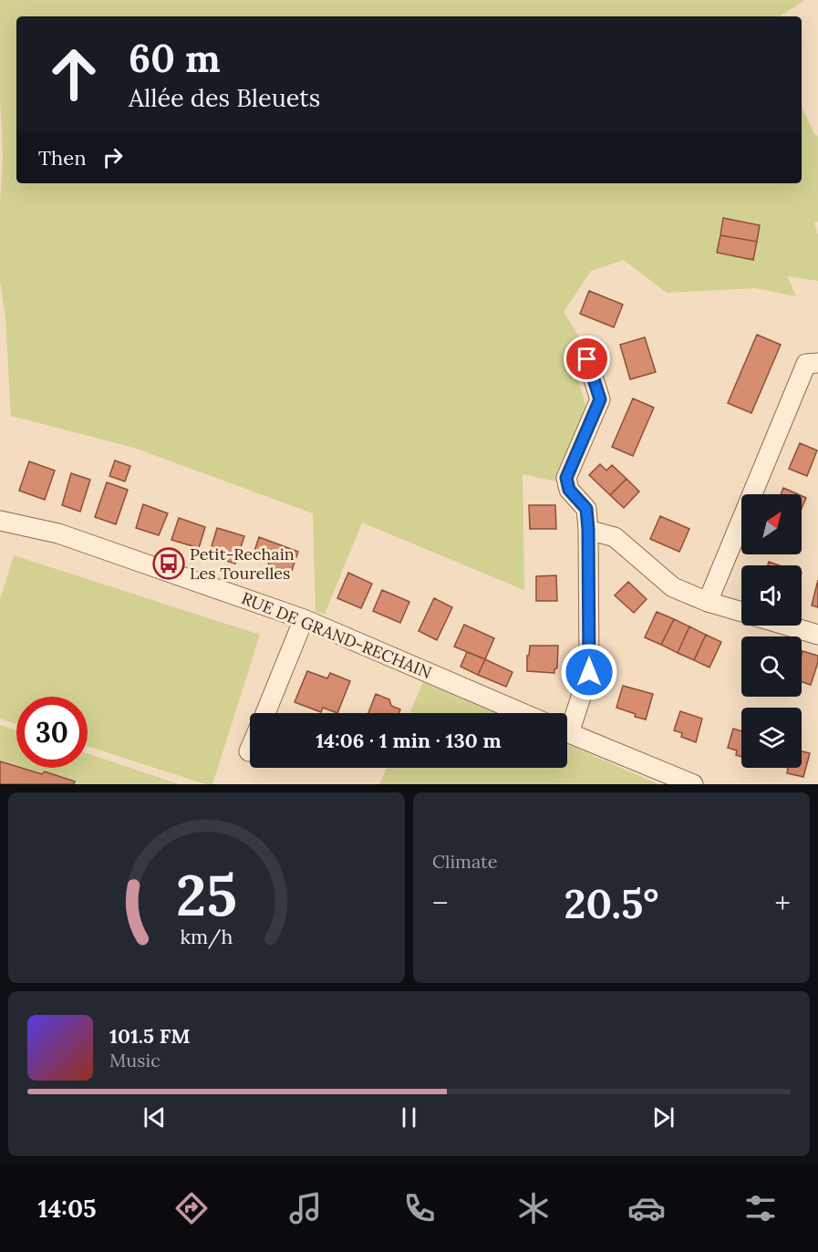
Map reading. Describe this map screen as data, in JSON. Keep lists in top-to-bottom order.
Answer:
{
  "streets": {
    "street": ["RUE DE GRAND-RECHAIN"]
  },
  "places": {
    "bus stop": ["Petit-Rechain Les Tourelles"]
  },
  "north": "top right",
  "page": {
    "turn": ["60 m", "Allée des Bleuets"],
    "then": "Then",
    "limit": "30",
    "trip": "14:06 · 1 min · 130 m",
    "tile": "Climate",
    "heat": ["−", "20.5°", "+"],
    "song": ["101.5 FM", "Music"],
    "tabs": "14:05",
    "gauge": ["25", "km/h"]
  }
}
